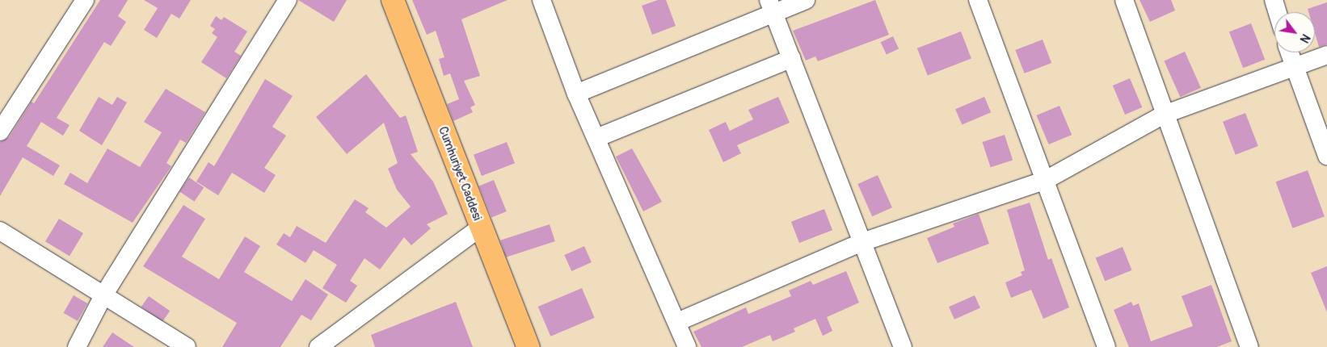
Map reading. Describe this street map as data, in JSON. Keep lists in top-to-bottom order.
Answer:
{
  "streets": {
    "main road": ["Cumhuriyet Caddesi"]
  },
  "north": "bottom right"
}
